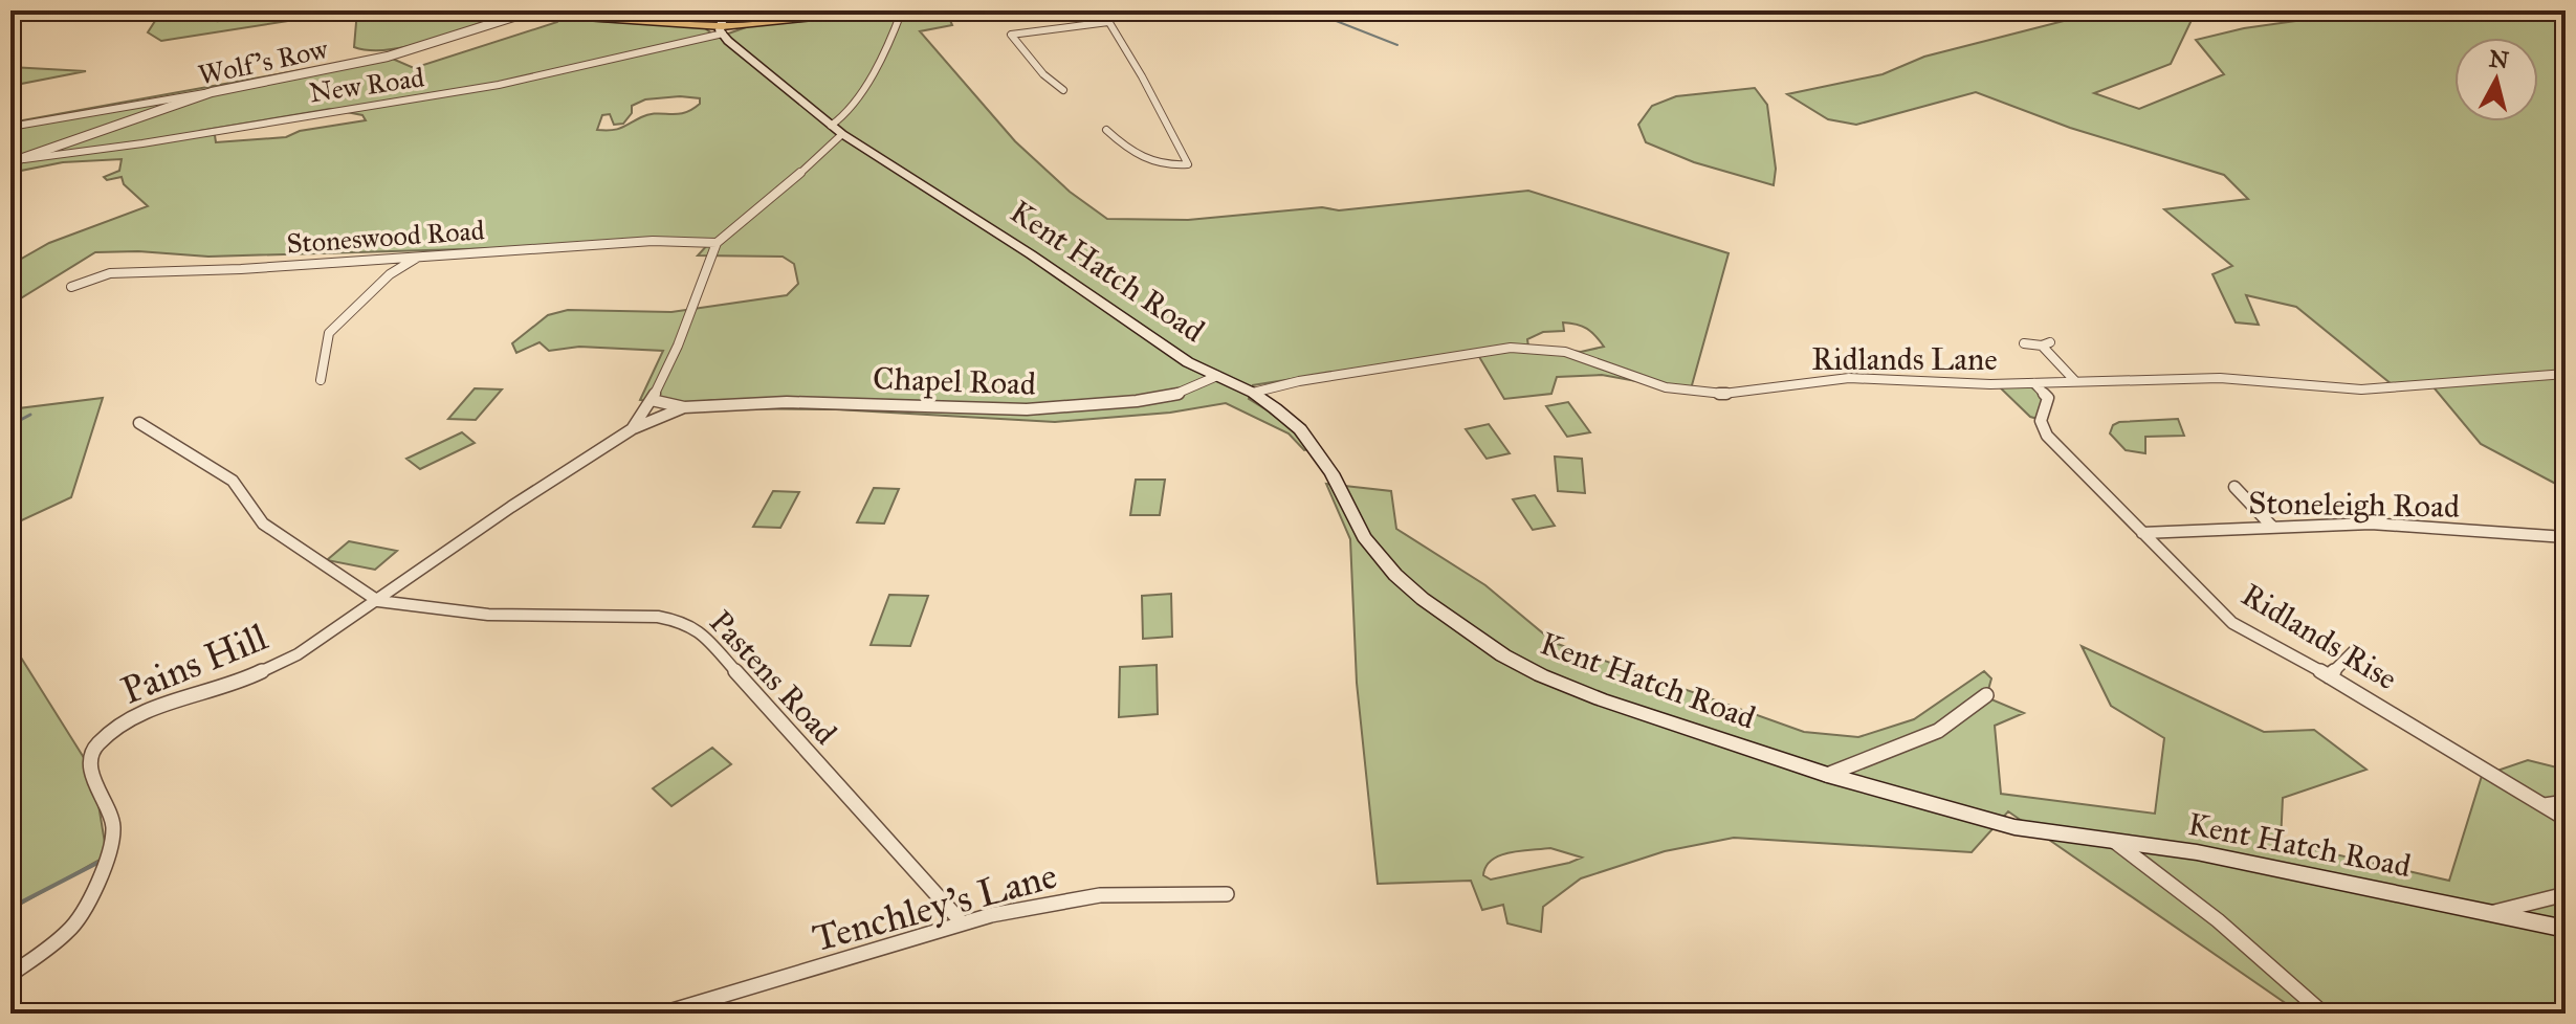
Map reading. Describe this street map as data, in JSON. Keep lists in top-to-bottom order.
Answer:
{
  "streets": {
    "main road": ["Kent Hatch Road"],
    "street": [
      "Wolf's Row",
      "New Road",
      "Stoneswood Road",
      "Ridlands Lane",
      "Chapel Road",
      "Stoneleigh Road",
      "Ridlands Rise",
      "Pains Hill",
      "Pastens Road",
      "Tenchley's Lane"
    ]
  },
  "crossings": [
    ["Wolf's Row", "New Road"],
    ["New Road", "Kent Hatch Road"],
    ["Stoneswood Road", "Pains Hill"],
    ["Kent Hatch Road", "Ridlands Lane"],
    ["Kent Hatch Road", "Chapel Road"],
    ["Ridlands Lane", "Ridlands Rise"],
    ["Stoneleigh Road", "Ridlands Rise"],
    ["Pains Hill", "Pastens Road"],
    ["Pastens Road", "Tenchley's Lane"]
  ],
  "north": "top"
}
